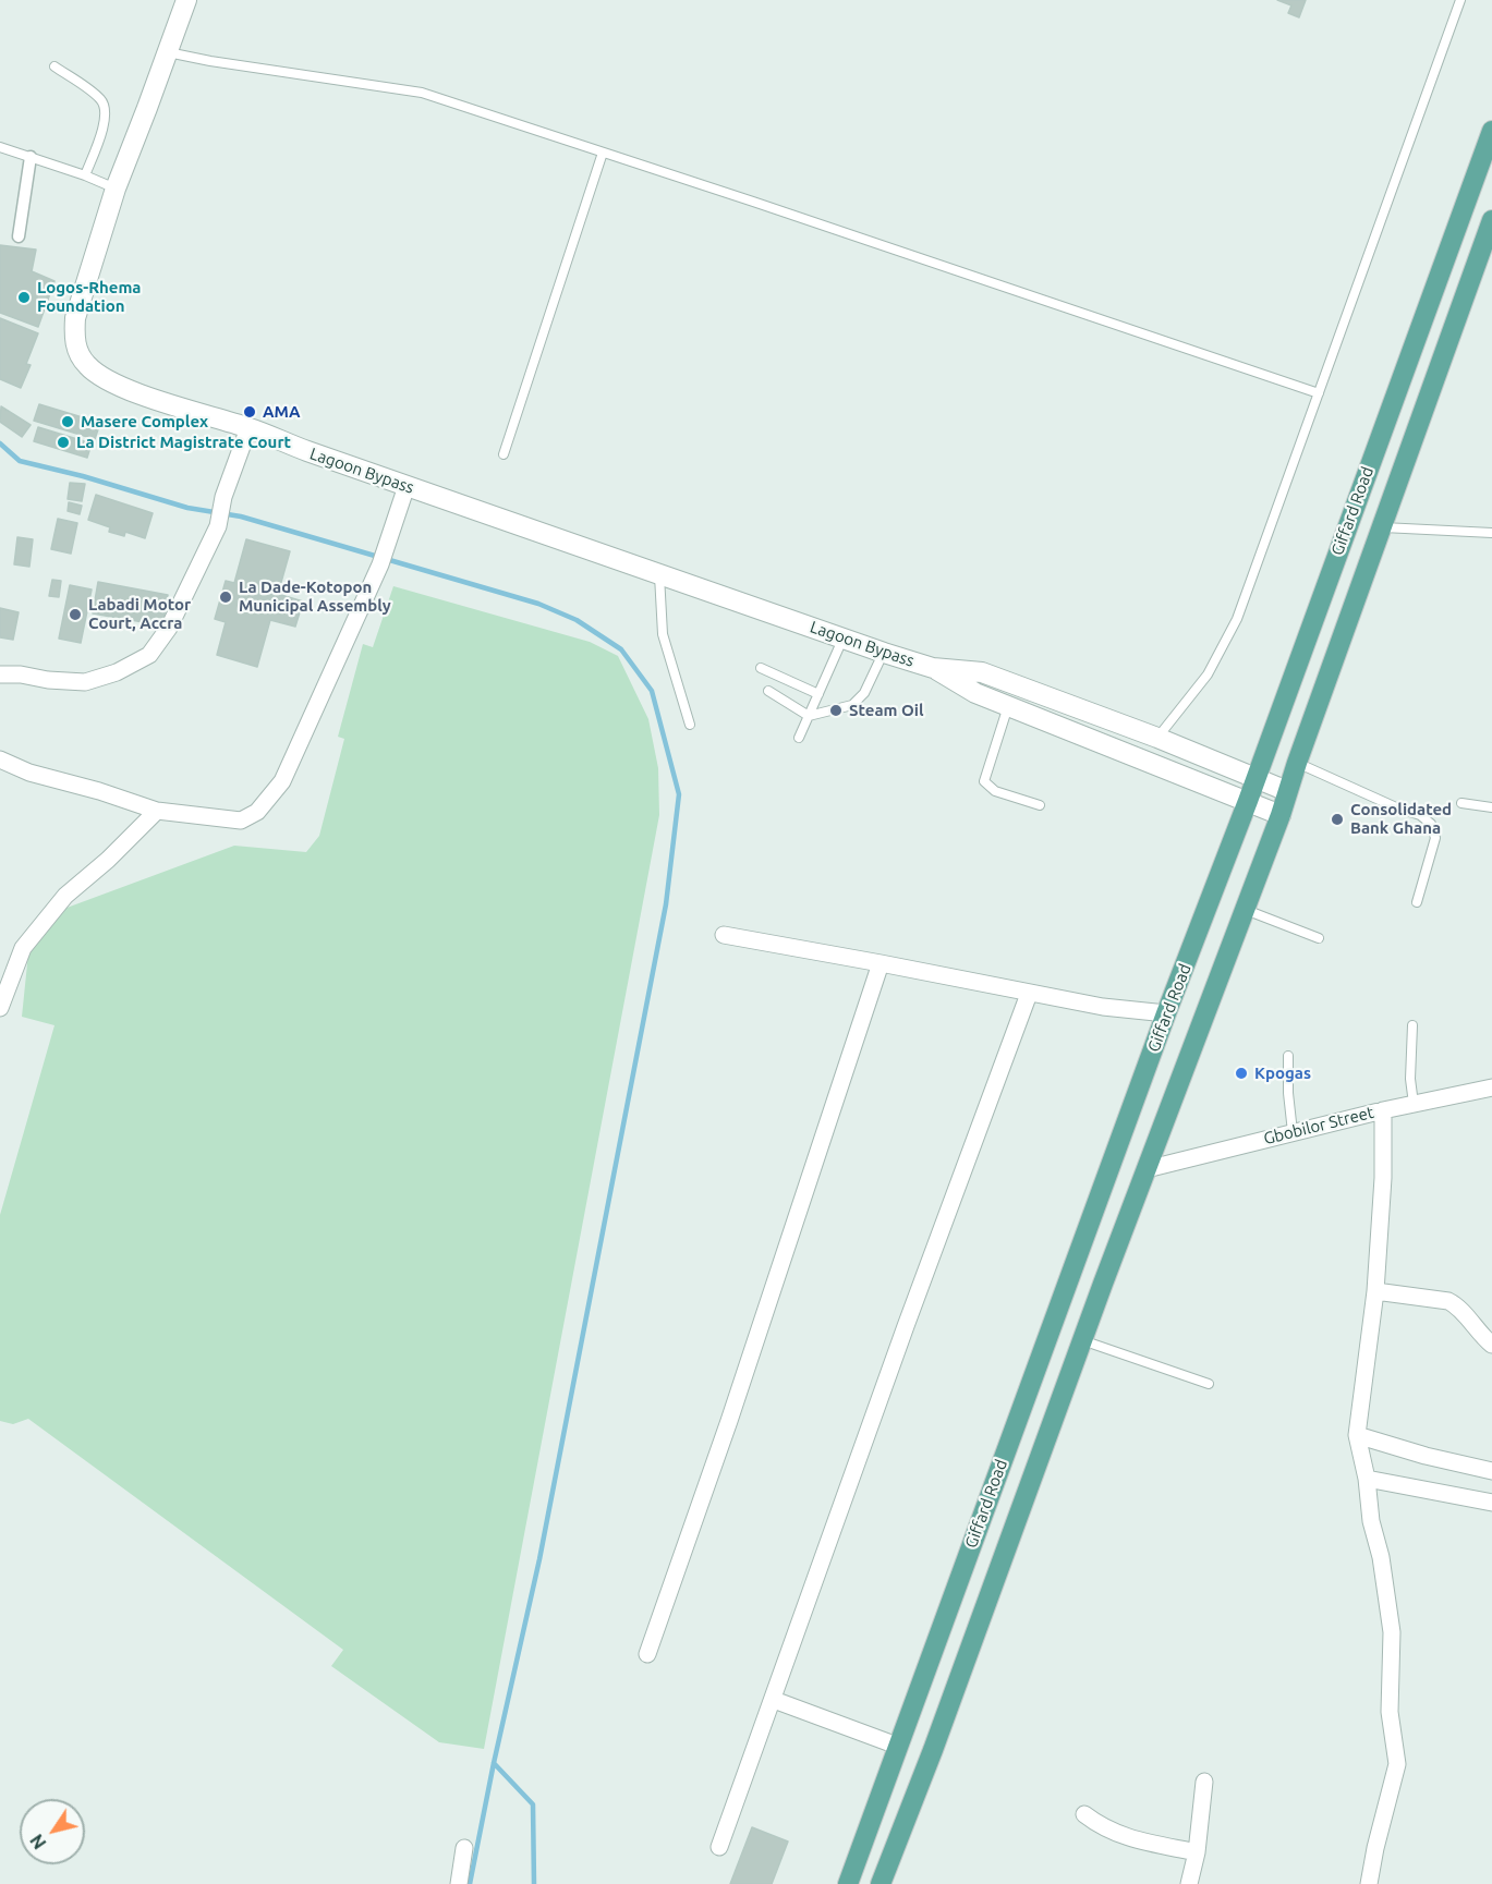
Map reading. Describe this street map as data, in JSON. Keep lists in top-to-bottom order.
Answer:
{
  "streets": {
    "main road": ["Giffard Road"],
    "street": ["Lagoon Bypass", "Gbobilor Street"]
  },
  "crossings": [
    ["Lagoon Bypass", "Giffard Road"],
    ["Giffard Road", "Gbobilor Street"]
  ],
  "places": [
    "Logos-Rhema Foundation",
    "AMA",
    "Masere Complex",
    "La District Magistrate Court",
    "La Dade-Kotopon Municipal Assembly",
    "Labadi Motor Court, Accra",
    "Steam Oil",
    "Consolidated Bank Ghana",
    "Kpogas"
  ],
  "north": "bottom left"
}
